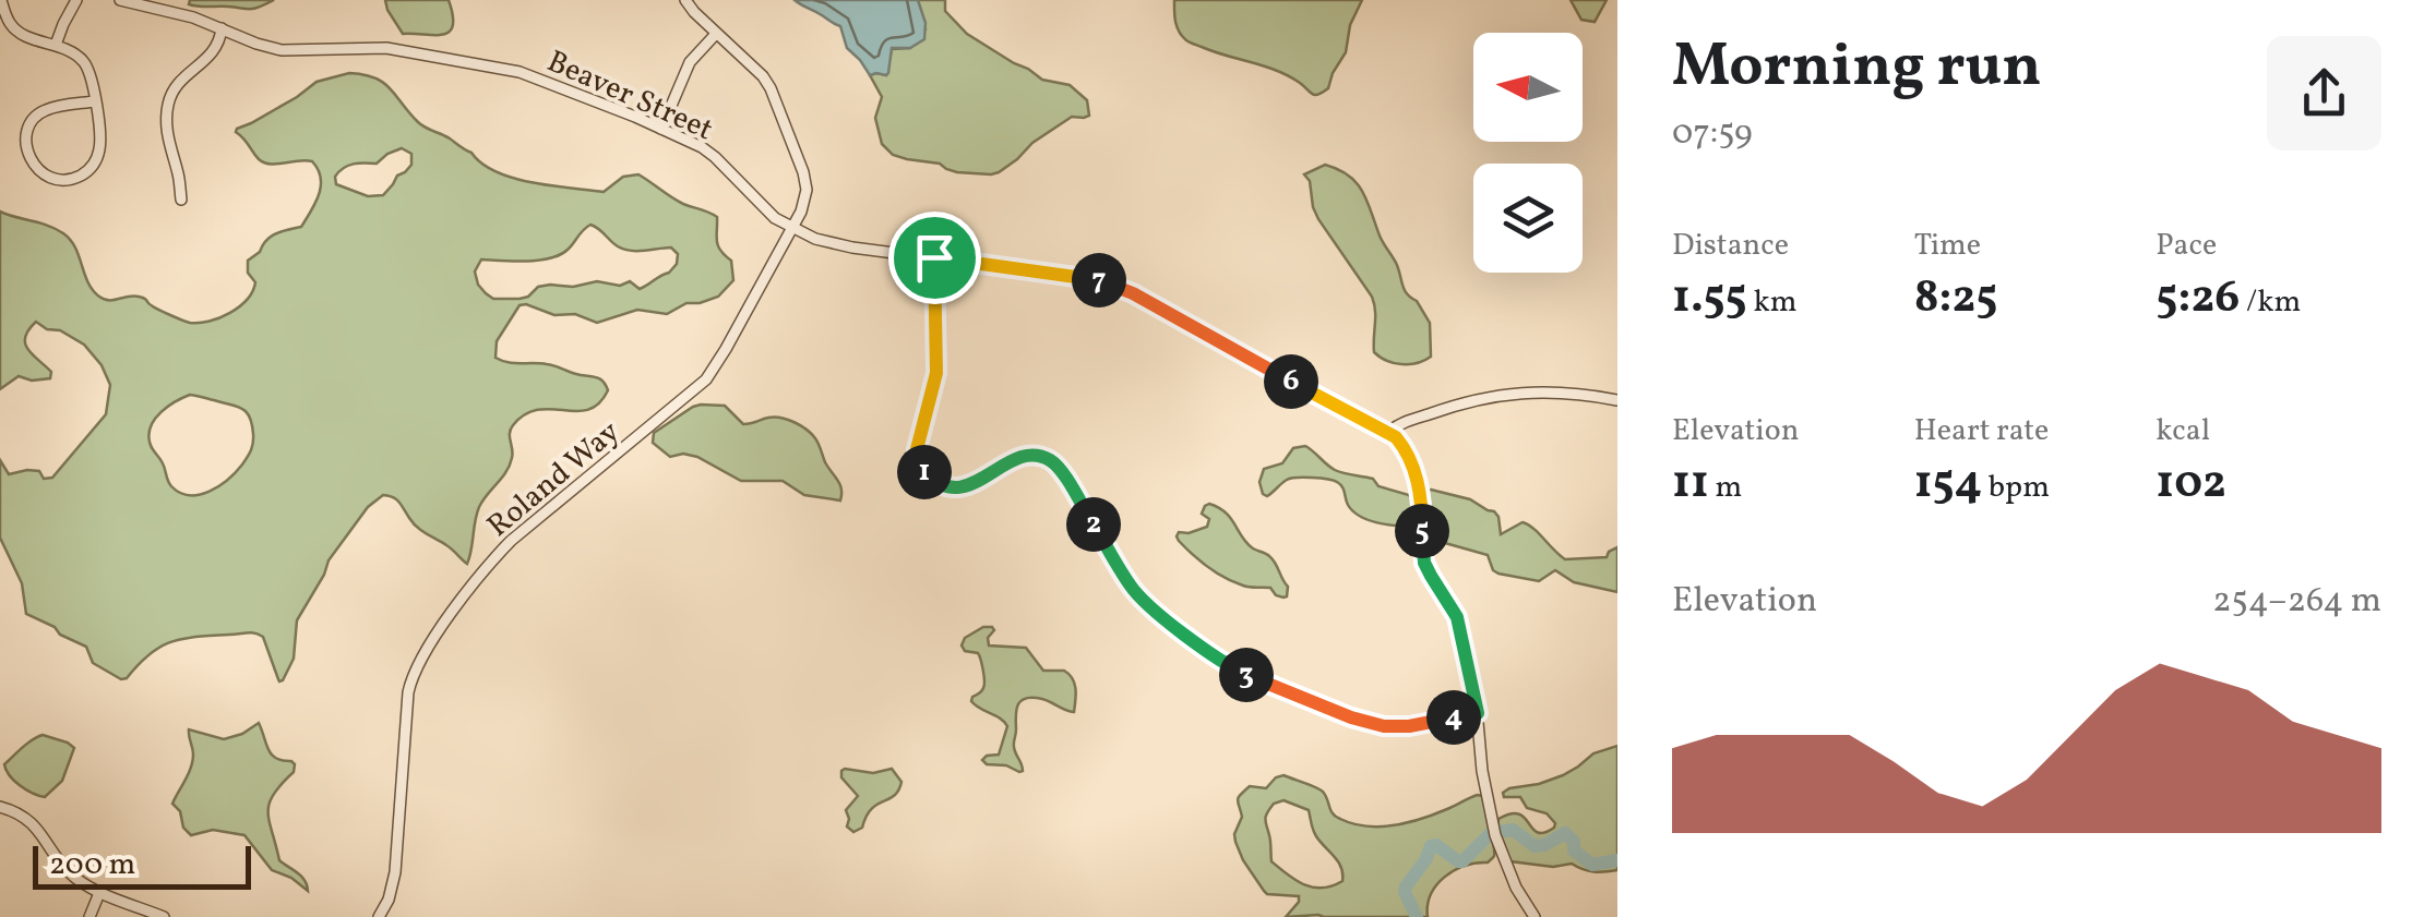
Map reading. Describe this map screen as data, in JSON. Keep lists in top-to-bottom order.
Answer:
{
  "streets": {
    "street": ["Beaver Street", "Roland Way"]
  },
  "crossings": [
    ["Beaver Street", "Roland Way"]
  ],
  "scale_bar": "200 m",
  "north": "left",
  "page": {
    "heading": ["Morning run", "07:59"],
    "stats": [
      ["Distance", "1.55 km"],
      ["Time", "8:25"],
      ["Pace", "5:26 /km"],
      ["Elevation", "11 m"],
      ["Heart rate", "154 bpm"],
      ["kcal", "102"]
    ],
    "pins": [
      "7",
      "6",
      "1",
      "2",
      "5",
      "3",
      "4"
    ],
    "chart": ["Elevation", "254–264 m"],
    "scale": "200 m"
  }
}
